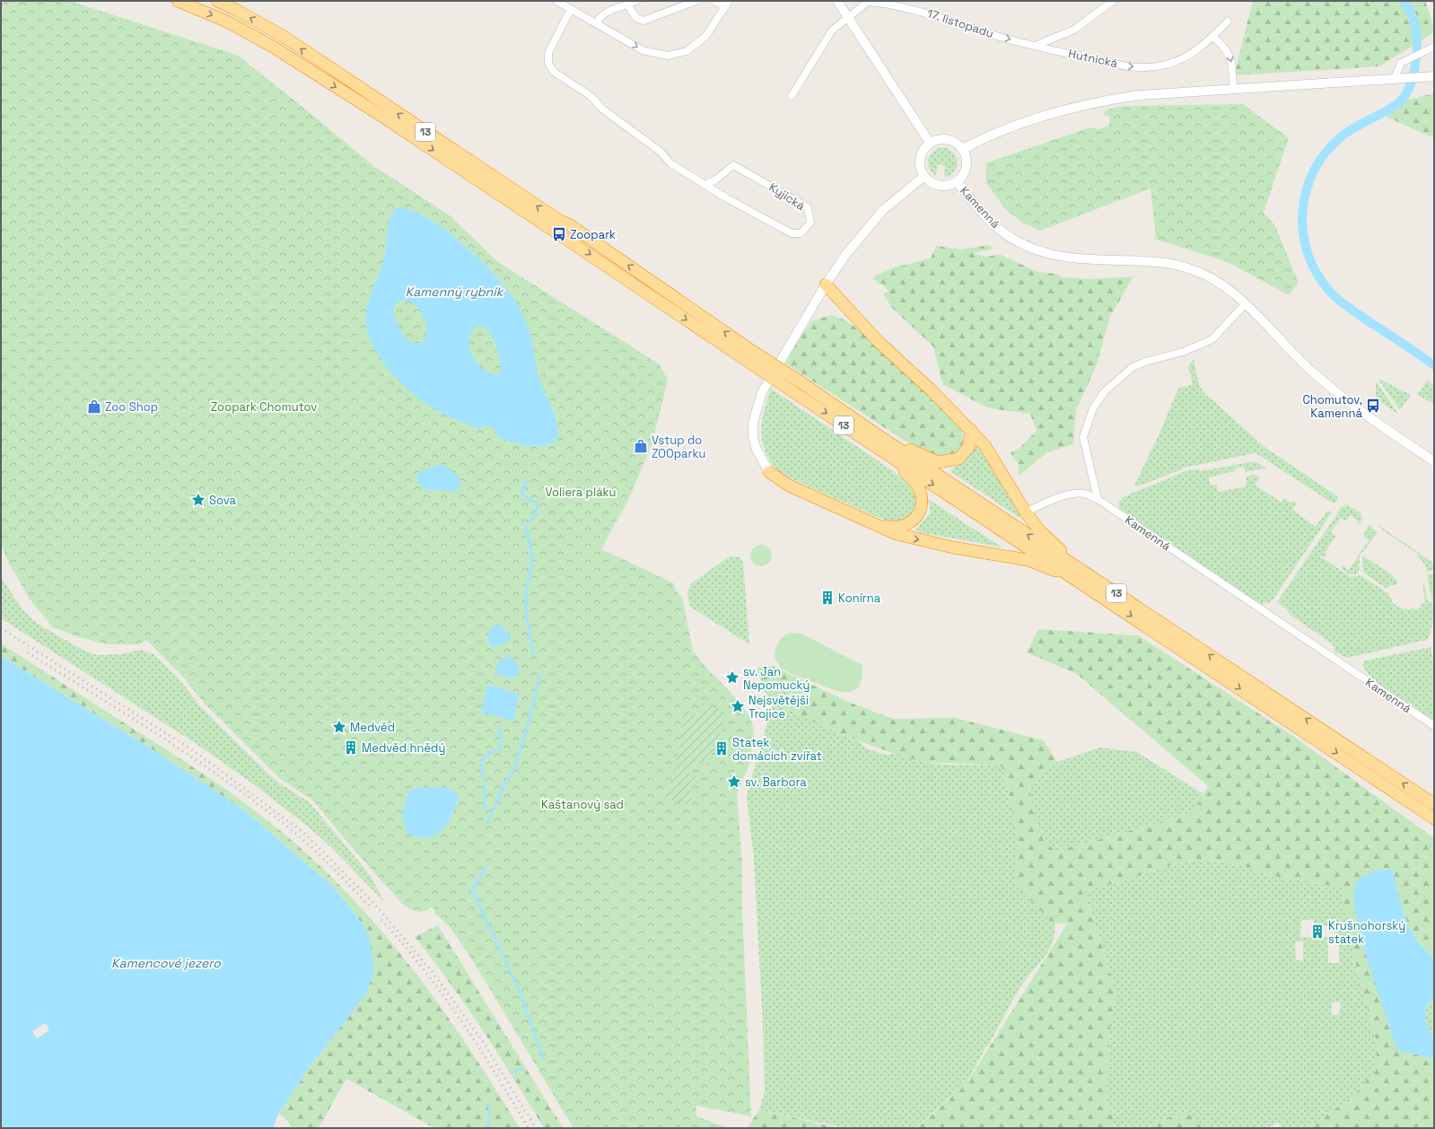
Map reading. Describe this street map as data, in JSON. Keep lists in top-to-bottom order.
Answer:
{
  "streets": {
    "highway": ["13"],
    "street": [
      "17. listopadu",
      "Hutnická",
      "Kyjická",
      "Kamenná"
    ]
  },
  "crossings": [
    ["17. listopadu", "Hutnická"]
  ],
  "one_way": ["17. listopadu"],
  "water": ["Kamenný rybník", "Kamencové jezero"],
  "parks": ["Zoopark Chomutov", "Voliera pláku", "Kaštanový sad"],
  "places": {
    "bus stop": ["Zoopark", "Chomutov, Kamenná"],
    "shop": ["Zoo Shop", "Vstup do ZOOparku"],
    "place": [
      "Sova",
      "sv. Jan Nepomucký",
      "Nejsvětější Trojice",
      "Medvěd",
      "sv. Barbora"
    ],
    "building": [
      "Konírna",
      "Medvěd hnědý",
      "Statek domácích zvířat",
      "Krušnohorský statek"
    ]
  }
}
